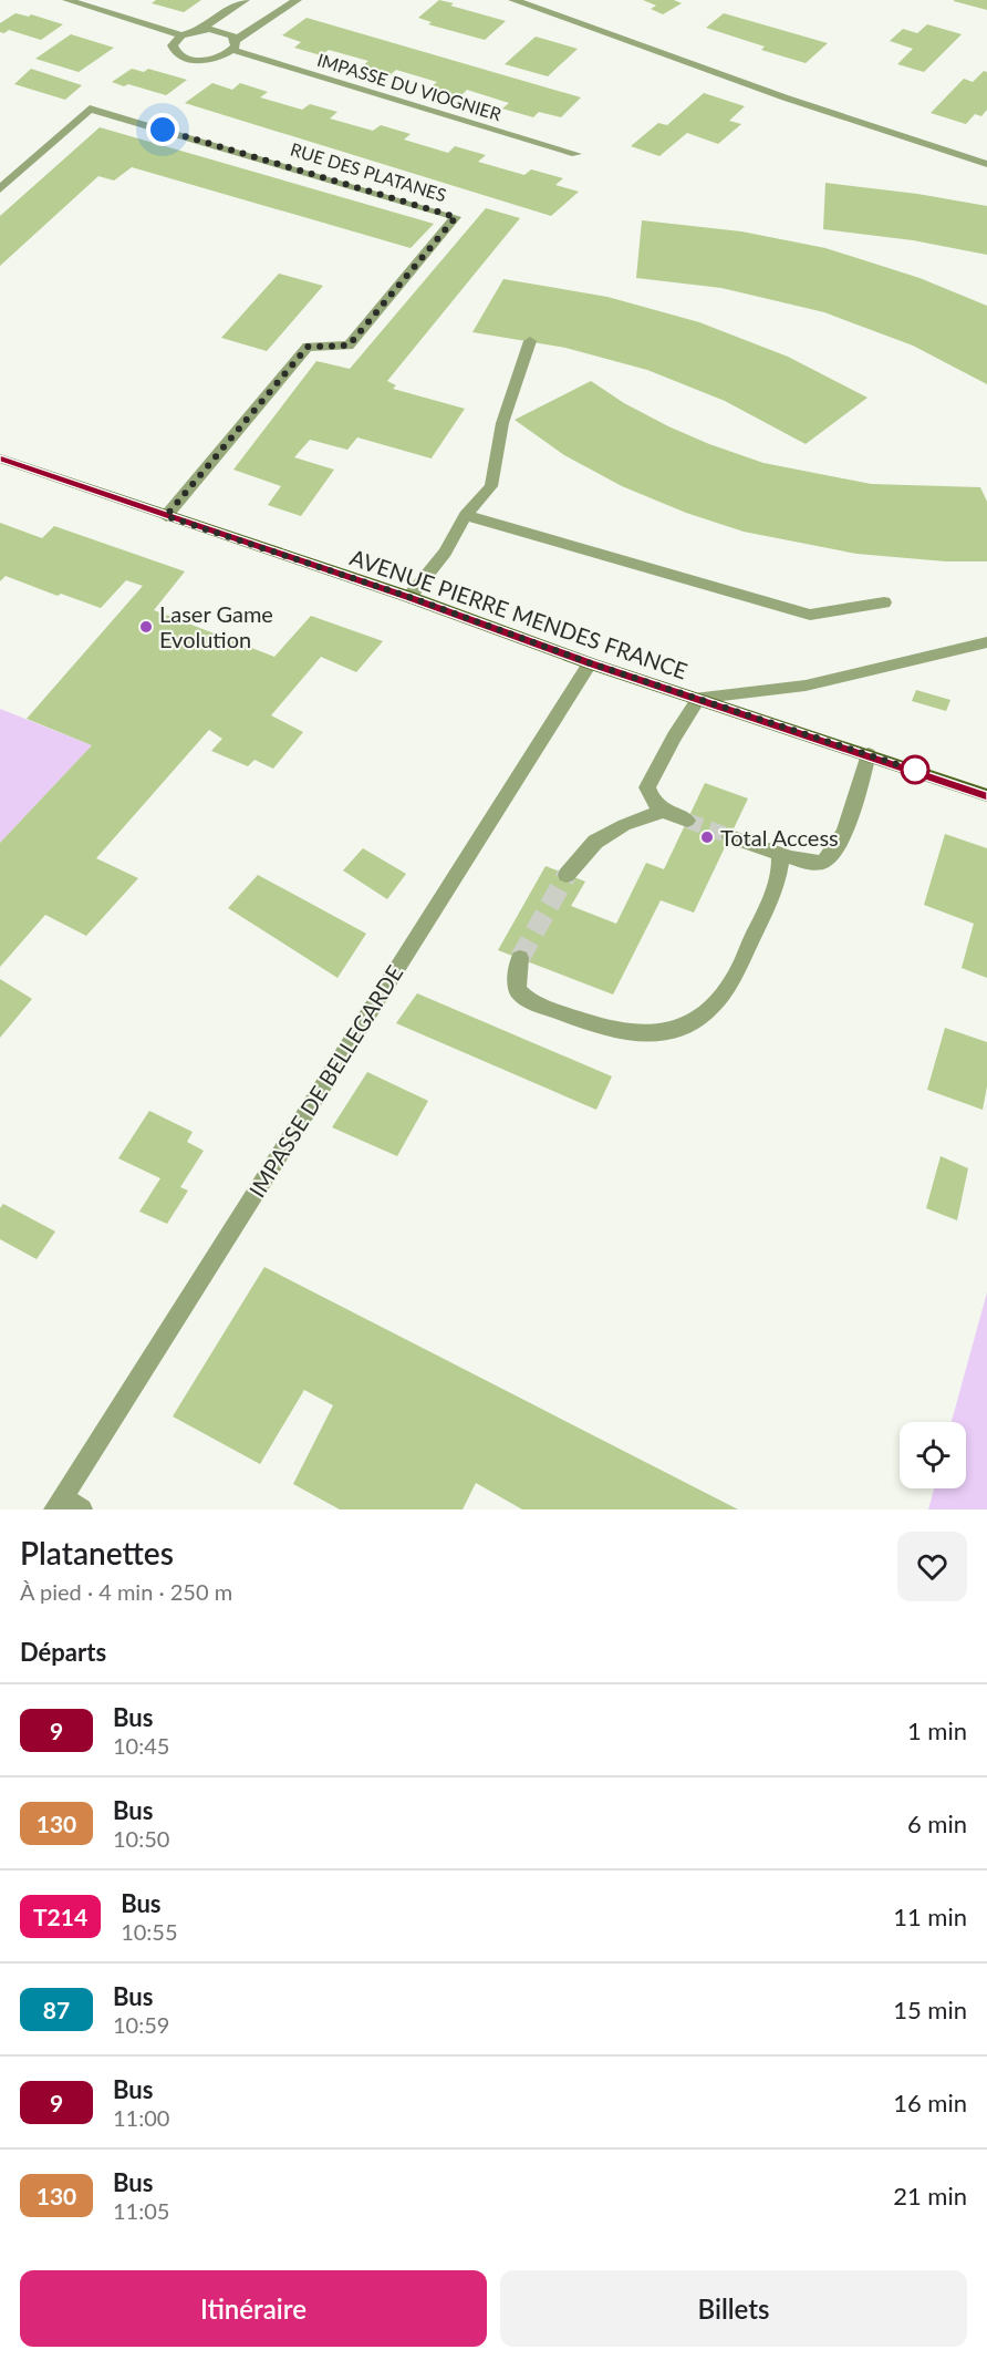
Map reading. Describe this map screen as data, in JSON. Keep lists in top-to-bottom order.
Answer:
{
  "streets": {
    "main road": ["AVENUE PIERRE MENDES FRANCE"],
    "street": ["IMPASSE DU VIOGNIER", "RUE DES PLATANES", "IMPASSE DE BELLEGARDE"]
  },
  "crossings": [
    ["RUE DES PLATANES", "AVENUE PIERRE MENDES FRANCE"],
    ["AVENUE PIERRE MENDES FRANCE", "IMPASSE DE BELLEGARDE"]
  ],
  "places": ["Laser Game Evolution", "Total Access"],
  "lines": ["bus line 9"],
  "page": {
    "heading": [
      ["Platanettes", "À pied · 4 min · 250 m"],
      "Départs"
    ],
    "list": [
      {
        "mark": "9",
        "name": "Bus",
        "note": "10:45",
        "value": "1 min"
      },
      {
        "mark": "130",
        "name": "Bus",
        "note": "10:50",
        "value": "6 min"
      },
      {
        "mark": "T214",
        "name": "Bus",
        "note": "10:55",
        "value": "11 min"
      },
      {
        "mark": "87",
        "name": "Bus",
        "note": "10:59",
        "value": "15 min"
      },
      {
        "mark": "9",
        "name": "Bus",
        "note": "11:00",
        "value": "16 min"
      },
      {
        "mark": "130",
        "name": "Bus",
        "note": "11:05",
        "value": "21 min"
      }
    ],
    "buttons": ["Itinéraire", "Billets"]
  }
}
